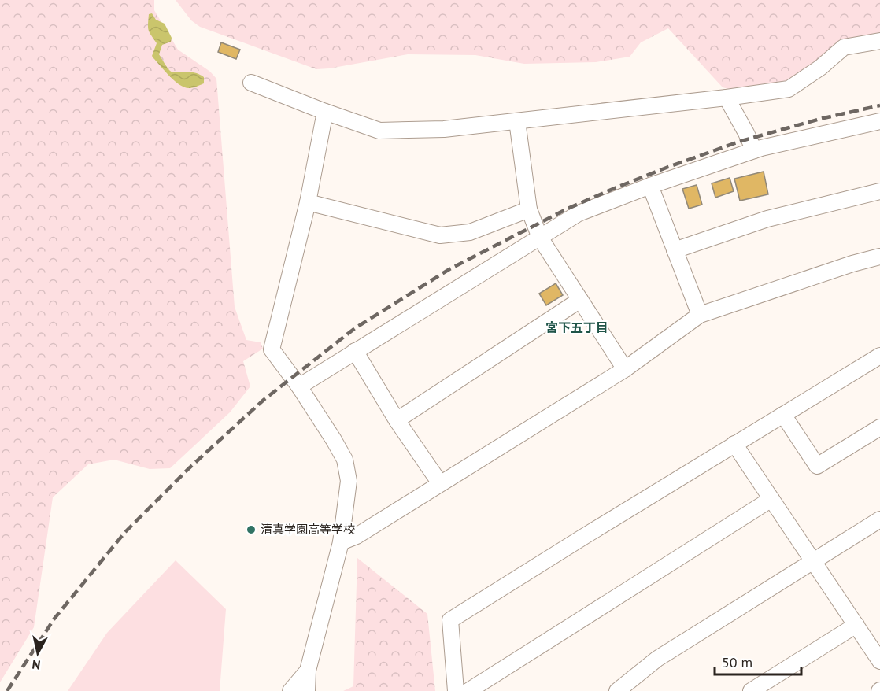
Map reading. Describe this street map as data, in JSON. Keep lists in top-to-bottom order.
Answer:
{
  "districts": ["宮下五丁目"],
  "places": ["清真学園高等学校"],
  "scale_bar": "50 m",
  "north": "bottom"
}
